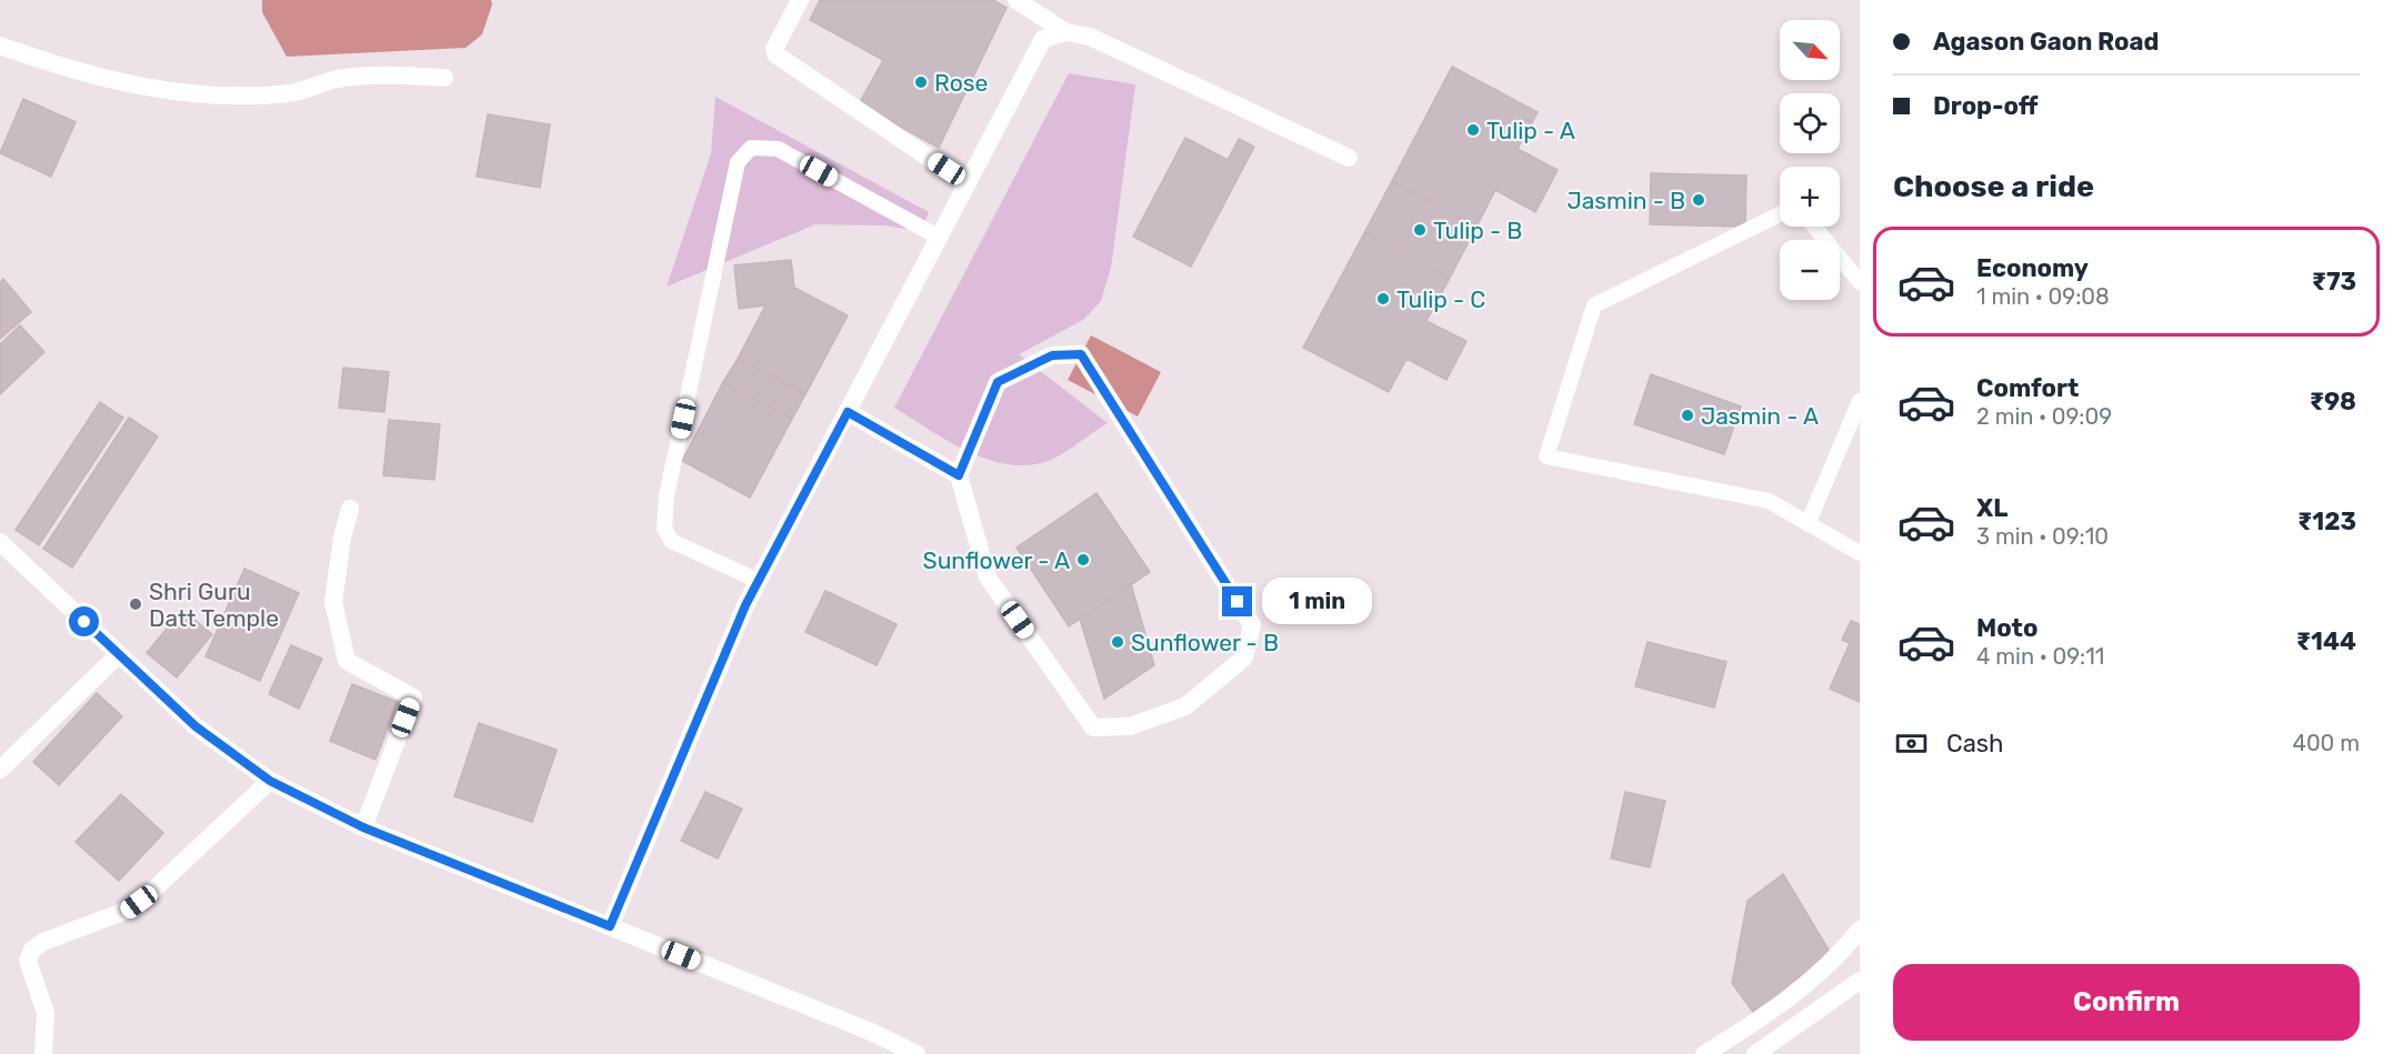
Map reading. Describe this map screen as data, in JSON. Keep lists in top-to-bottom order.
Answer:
{
  "places": [
    "Rose",
    "Tulip - A",
    "Jasmin - B",
    "Tulip - B",
    "Tulip - C",
    "Jasmin - A",
    "Sunflower - A",
    "Shri Guru Datt Temple",
    "Sunflower - B"
  ],
  "north": "bottom right",
  "page": {
    "banner": ["Agason Gaon Road", "Drop-off"],
    "map_buttons": ["+", "−"],
    "heading": "Choose a ride",
    "list": [
      {
        "name": "Economy",
        "note": "1 min · 09:08",
        "value": "₹73"
      },
      {
        "name": "Comfort",
        "note": "2 min · 09:09",
        "value": "₹98"
      },
      {
        "name": "XL",
        "note": "3 min · 09:10",
        "value": "₹123"
      },
      {
        "name": "Moto",
        "note": "4 min · 09:11",
        "value": "₹144"
      }
    ],
    "bubble": "1 min",
    "pay": ["Cash", "400 m"],
    "buttons": "Confirm"
  }
}
